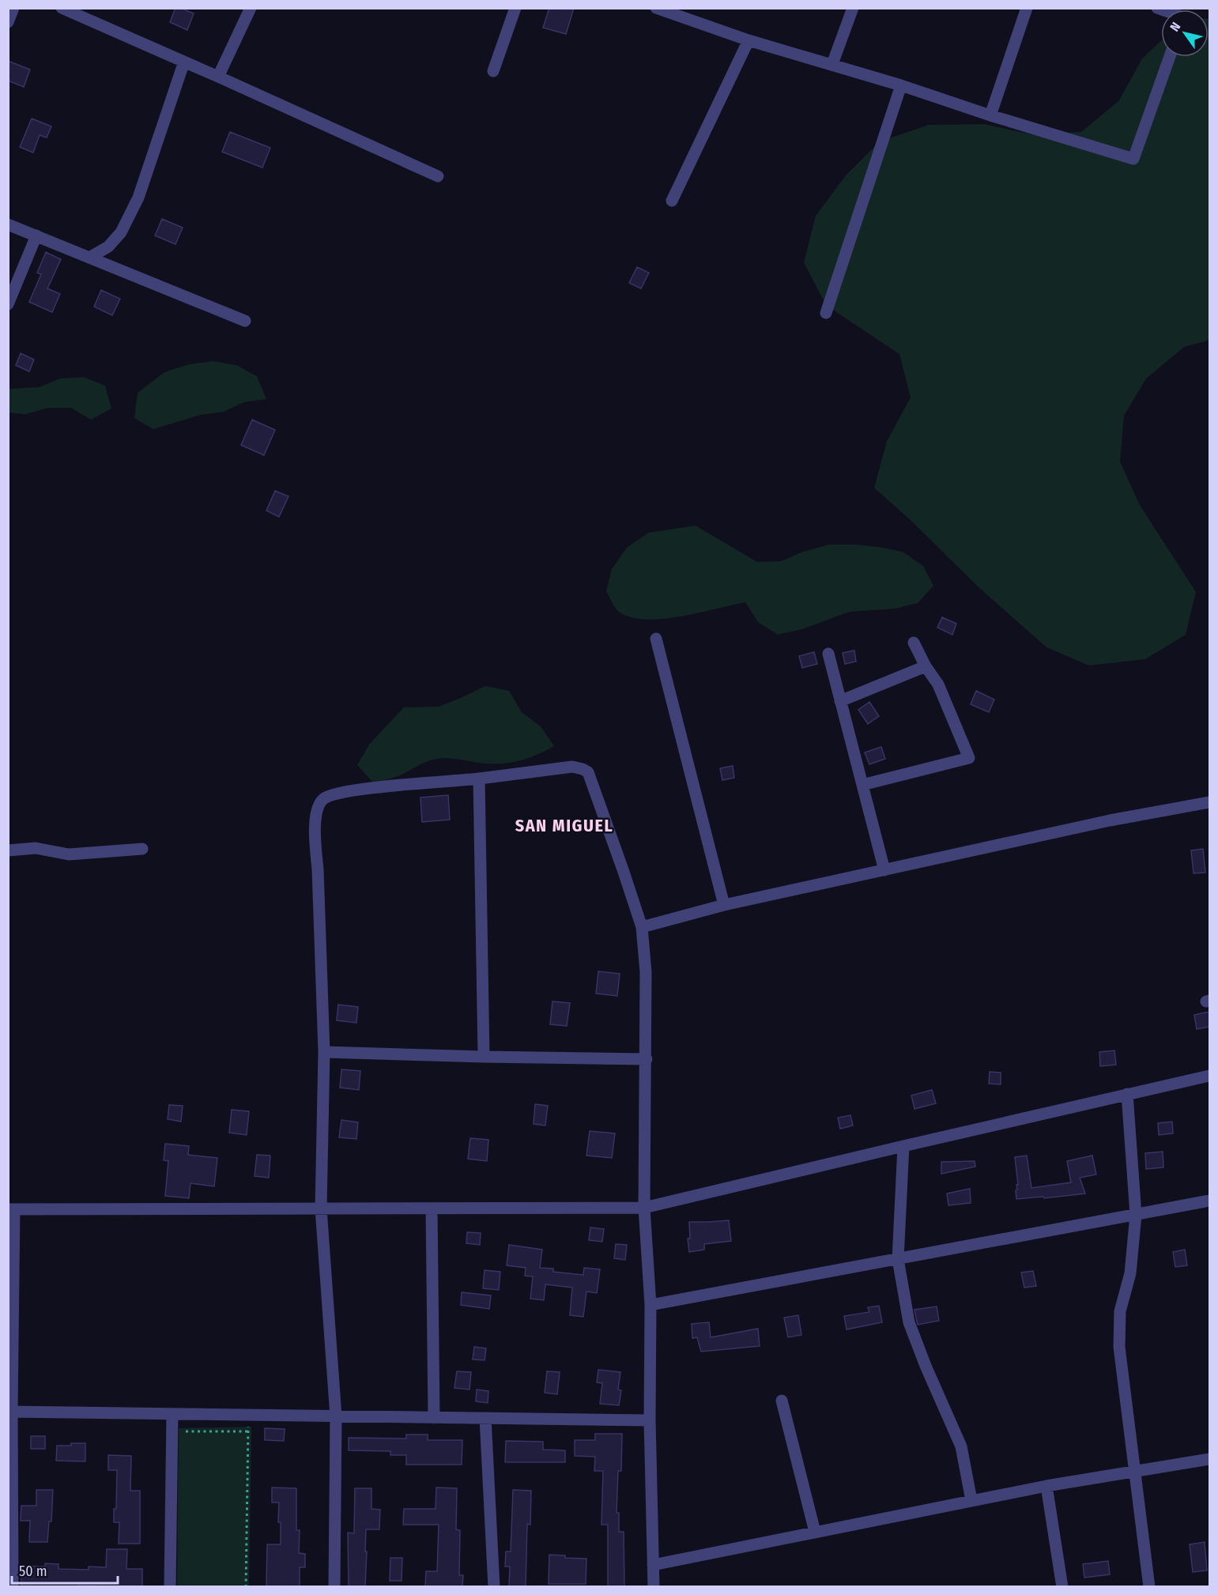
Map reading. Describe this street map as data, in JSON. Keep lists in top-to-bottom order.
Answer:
{
  "districts": ["SAN MIGUEL"],
  "scale_bar": "50 m",
  "north": "top left"
}
